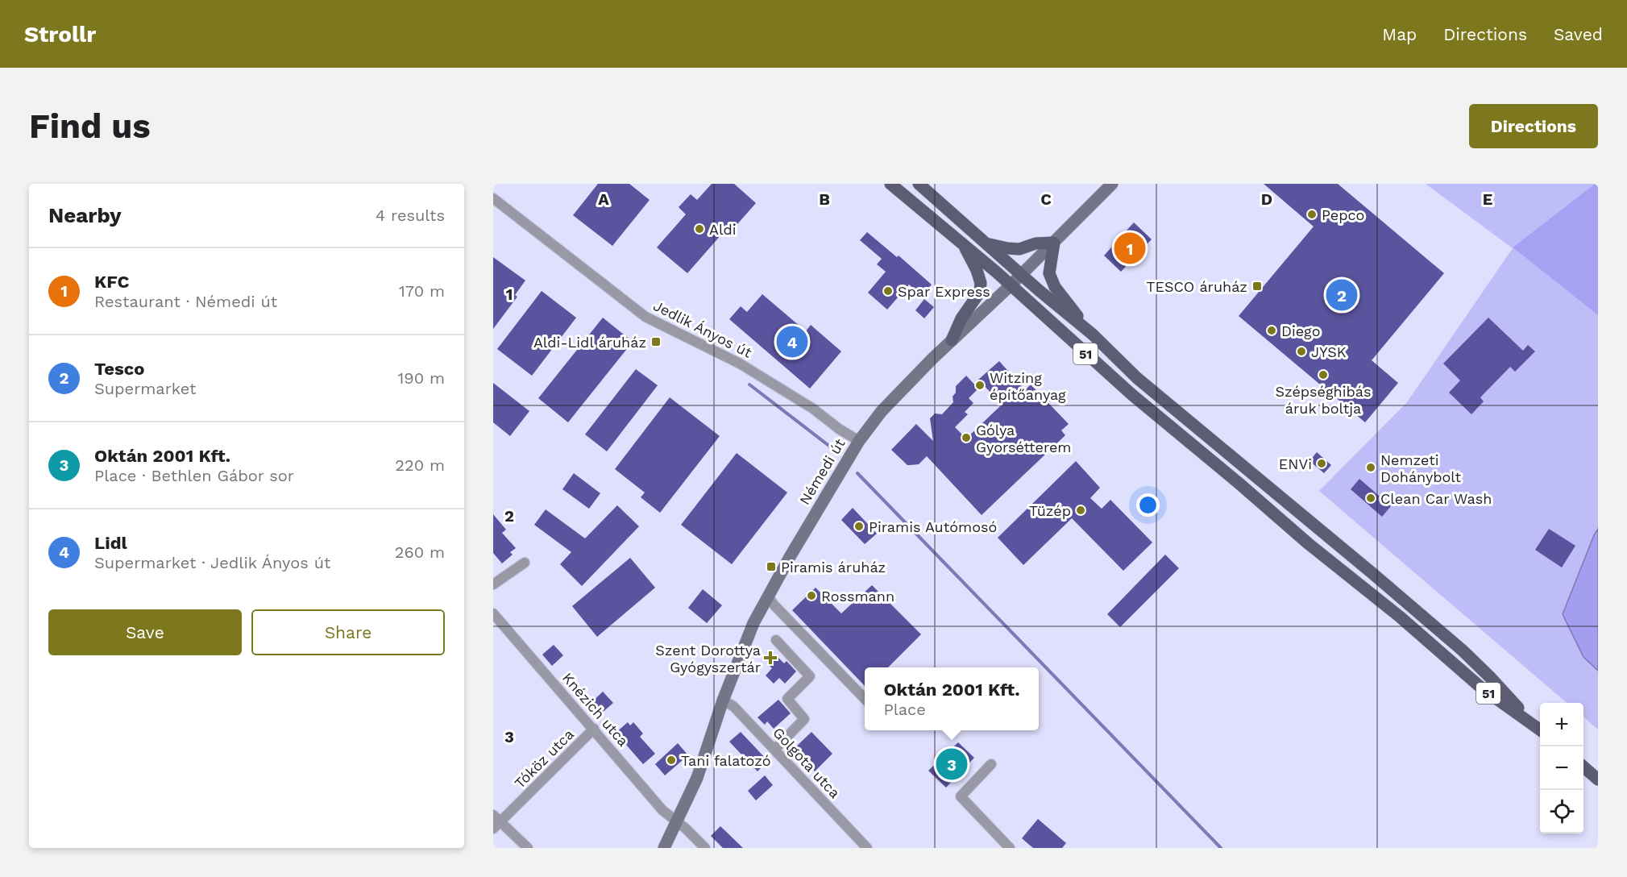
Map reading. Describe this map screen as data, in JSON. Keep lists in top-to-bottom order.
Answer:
{
  "streets": {
    "main road": ["51", "Némedi út"],
    "street": [
      "Jedlik Ányos út",
      "Knézich utca",
      "Tóköz utca",
      "Golgota utca"
    ]
  },
  "crossings": [
    ["Jedlik Ányos út", "Némedi út"],
    ["51", "Némedi út"],
    ["Némedi út", "Knézich utca"],
    ["Némedi út", "Golgota utca"],
    ["Knézich utca", "Tóköz utca"]
  ],
  "places": {
    "other": [
      "Pepco",
      "Aldi",
      "Spar Express",
      "Diego",
      "JYSK",
      "Szépséghibás áruk boltja",
      "Witzing építőanyag",
      "Gólya Gyorsétterem",
      "ENVi",
      "Nemzeti Dohánybolt",
      "Clean Car Wash",
      "Tüzép",
      "Piramis Autómosó",
      "Rossmann",
      "Tani falatozó"
    ],
    "transit": ["TESCO áruház", "Aldi-Lidl áruház", "Piramis áruház"],
    "health": ["Szent Dorottya Gyógyszertár"]
  },
  "page": {
    "header": "Strollr",
    "nav": ["Map", "Directions", "Saved"],
    "buttons": [
      "Directions",
      ["Save", "Share"]
    ],
    "title": "Find us",
    "heading": ["Nearby", "4 results"],
    "pins": [
      "1",
      "2",
      "4",
      "3"
    ],
    "list": [
      {
        "mark": "1",
        "name": "KFC",
        "note": "Restaurant · Némedi út",
        "value": "170 m"
      },
      {
        "mark": "2",
        "name": "Tesco",
        "note": "Supermarket",
        "value": "190 m"
      },
      {
        "mark": "3",
        "name": "Oktán 2001 Kft.",
        "note": "Place · Bethlen Gábor sor",
        "value": "220 m"
      },
      {
        "mark": "4",
        "name": "Lidl",
        "note": "Supermarket · Jedlik Ányos út",
        "value": "260 m"
      }
    ],
    "popup": ["Oktán 2001 Kft.", "Place"],
    "map_buttons": ["+", "−"]
  },
  "grid": {
    "columns": [
      "A",
      "B",
      "C",
      "D",
      "E"
    ],
    "rows": ["1", "2", "3"]
  }
}
